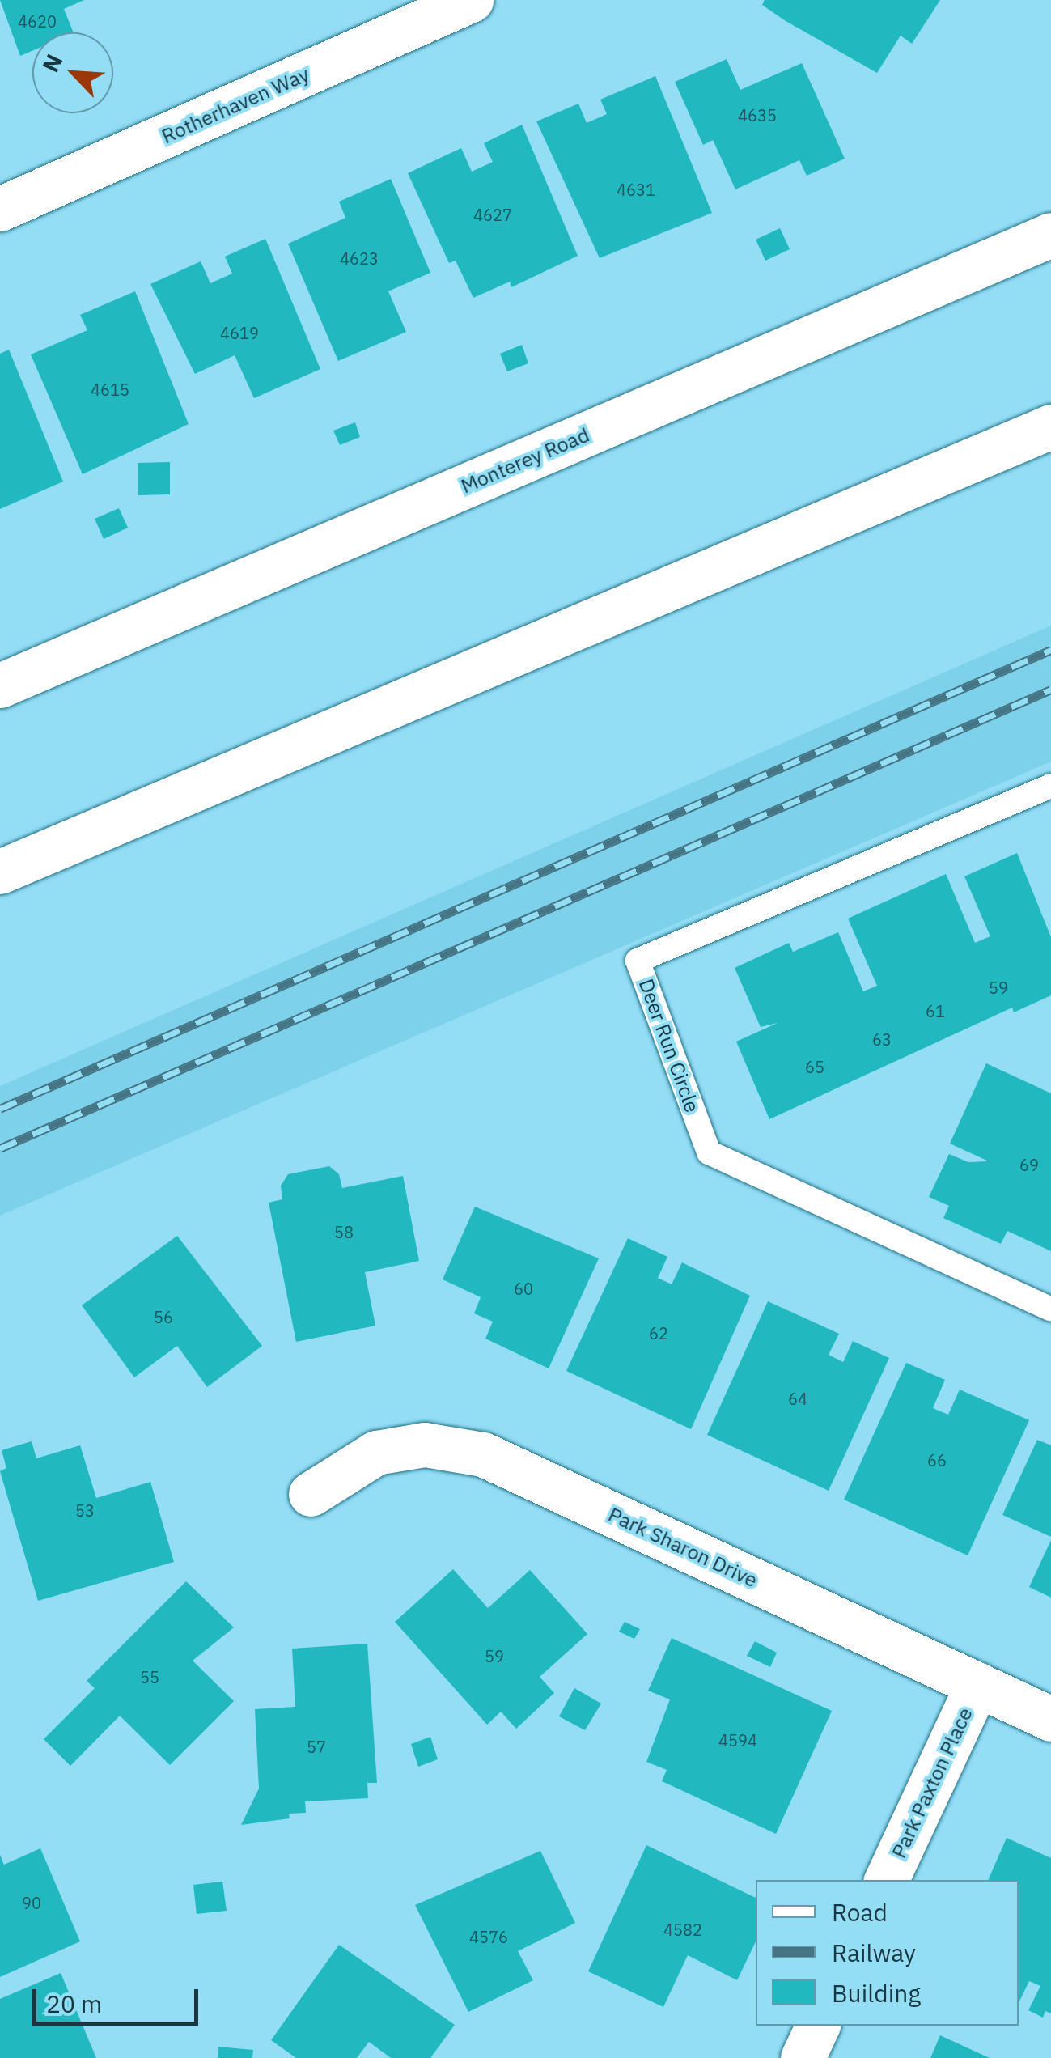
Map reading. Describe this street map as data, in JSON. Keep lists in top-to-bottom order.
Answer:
{
  "streets": {
    "main road": [
      "Rotherhaven Way",
      "Monterey Road",
      "Park Sharon Drive",
      "Park Paxton Place"
    ],
    "lane": ["Deer Run Circle"]
  },
  "crossings": [
    ["Park Sharon Drive", "Park Paxton Place"]
  ],
  "house_numbers": [
    "4620",
    "4635",
    "4631",
    "4627",
    "4623",
    "4619",
    "4615",
    "59",
    "61",
    "63",
    "65",
    "69",
    "58",
    "60",
    "56",
    "62",
    "64",
    "66",
    "53",
    "59",
    "55",
    "4594",
    "57",
    "90",
    "4582",
    "4576"
  ],
  "legend": ["Road", "Railway", "Building"],
  "scale_bar": "20 m",
  "north": "top left"
}
